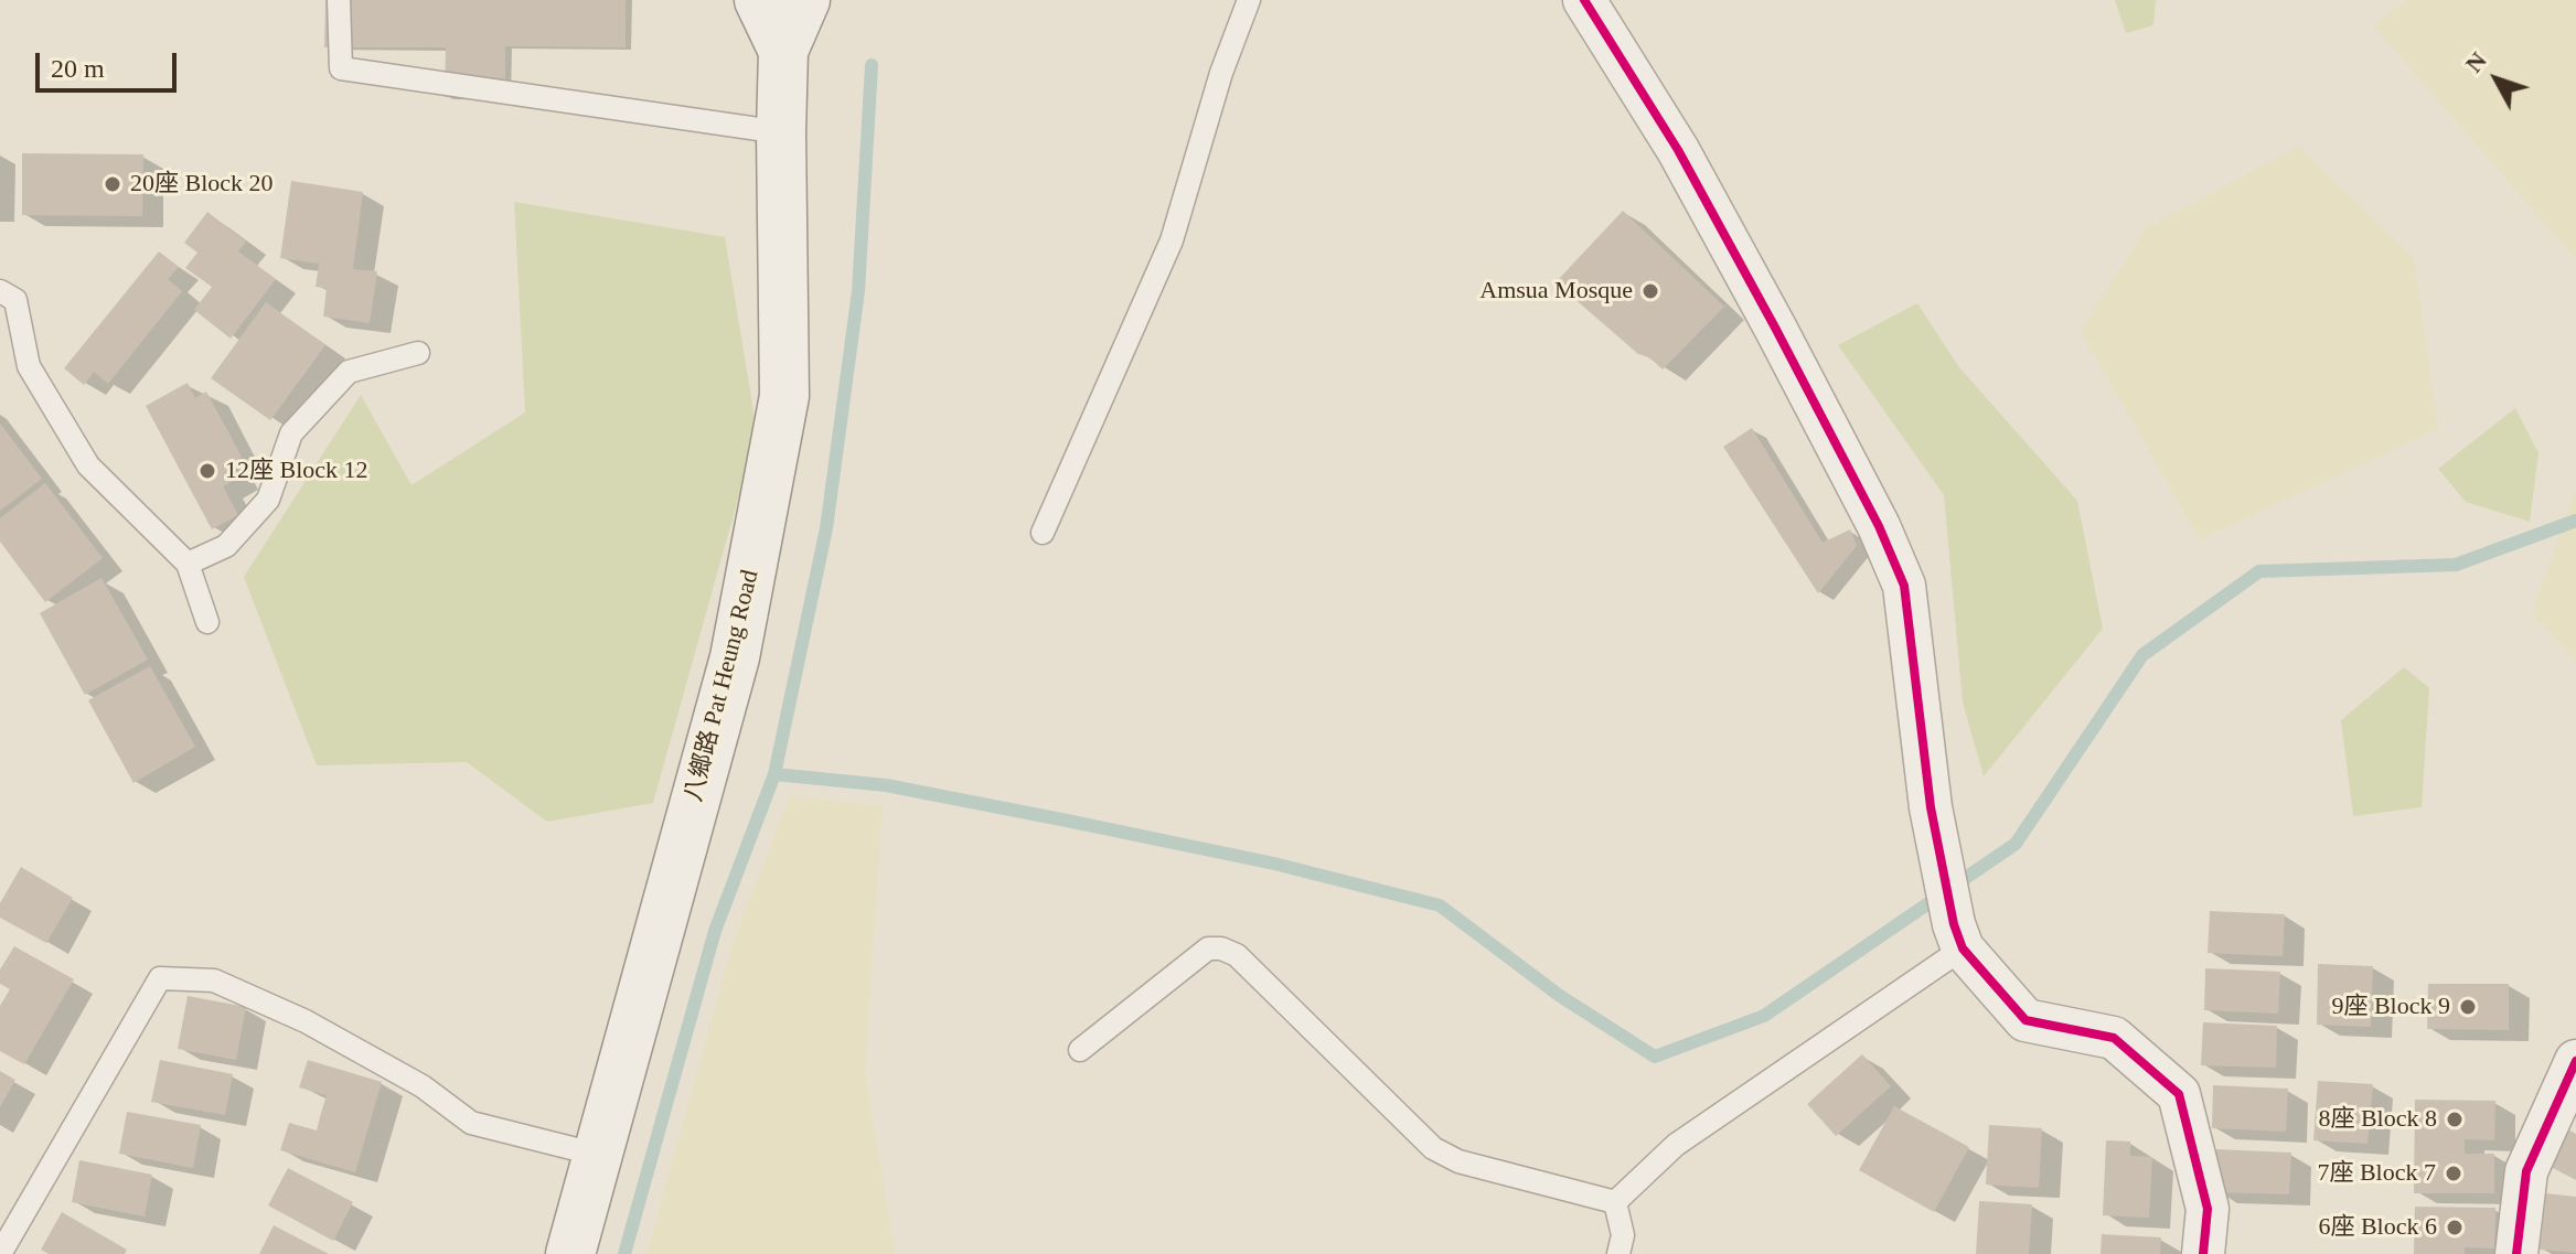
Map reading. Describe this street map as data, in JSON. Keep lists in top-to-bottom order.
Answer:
{
  "streets": {
    "main road": ["八鄉路 Pat Heung Road"]
  },
  "places": [
    "20座 Block 20",
    "Amsua Mosque",
    "12座 Block 12",
    "9座 Block 9",
    "8座 Block 8",
    "7座 Block 7",
    "6座 Block 6"
  ],
  "scale_bar": "20 m",
  "north": "top left"
}
